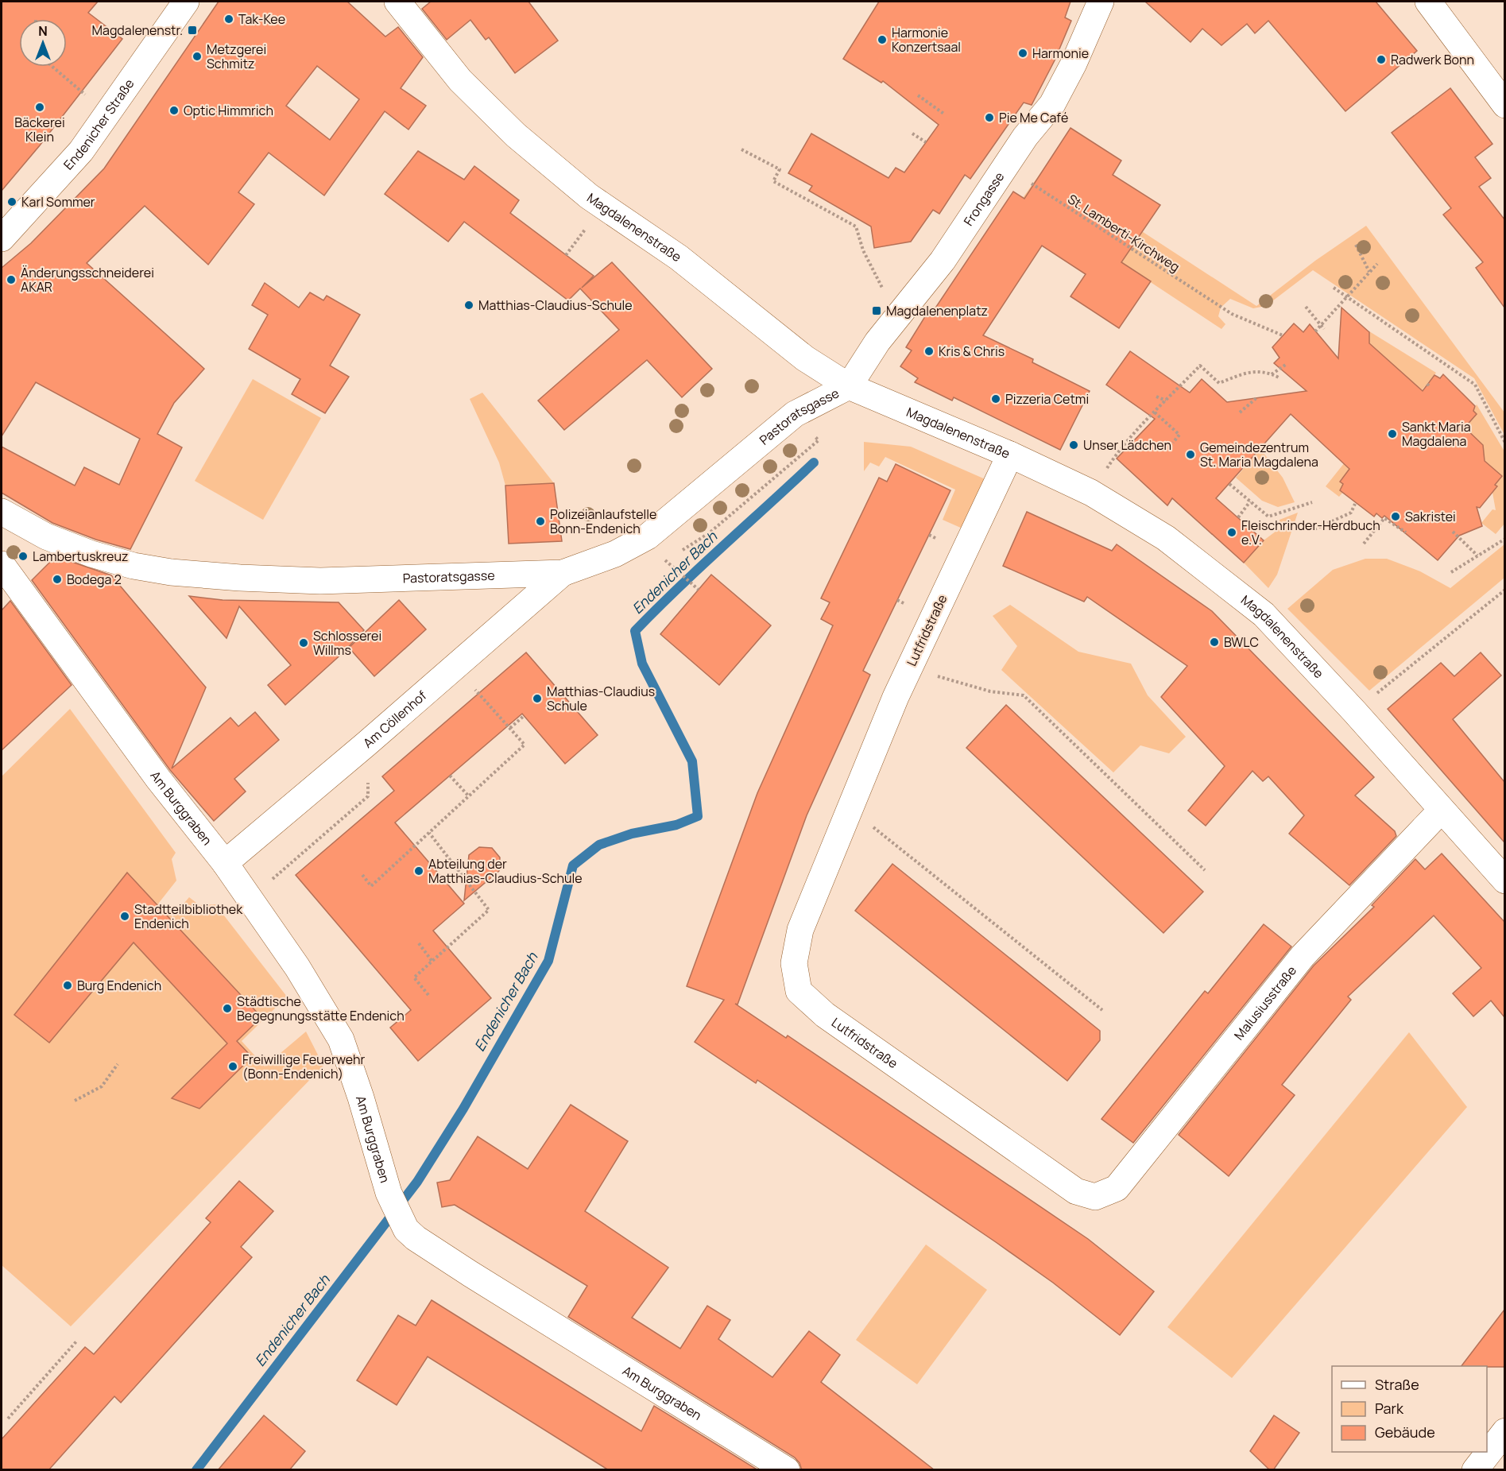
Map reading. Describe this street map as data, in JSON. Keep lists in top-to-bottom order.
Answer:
{
  "streets": {
    "street": [
      "Endenicher Straße",
      "Frongasse",
      "Magdalenenstraße",
      "Pastoratsgasse",
      "Lutfridstraße",
      "Am Cöllenhof",
      "Am Burggraben",
      "Malusiusstraße"
    ],
    "path": ["St. Lamberti-Kirchweg"]
  },
  "crossings": [
    ["Frongasse", "Magdalenenstraße"],
    ["Frongasse", "St. Lamberti-Kirchweg"],
    ["Frongasse", "Pastoratsgasse"],
    ["Magdalenenstraße", "Pastoratsgasse"],
    ["Magdalenenstraße", "Lutfridstraße"],
    ["Magdalenenstraße", "Malusiusstraße"],
    ["Pastoratsgasse", "Am Cöllenhof"],
    ["Lutfridstraße", "Malusiusstraße"],
    ["Am Cöllenhof", "Am Burggraben"]
  ],
  "water": ["Endenicher Bach"],
  "places": {
    "other": [
      "Tak-Kee",
      "Harmonie Konzertsaal",
      "Harmonie",
      "Metzgerei Schmitz",
      "Radwerk Bonn",
      "Bäckerei Klein",
      "Optic Himmrich",
      "Pie Me Café",
      "Karl Sommer",
      "Änderungsschneiderei AKAR",
      "Matthias-Claudius-Schule",
      "Kris & Chris",
      "Pizzeria Cetmi",
      "Sankt Maria Magdalena",
      "Unser Lädchen",
      "Gemeindezentrum St. Maria Magdalena",
      "Sakristei",
      "Polizeianlaufstelle Bonn-Endenich",
      "Fleischrinder-Herdbuch e.V.",
      "Lambertuskreuz",
      "Bodega 2",
      "BWLC",
      "Schlosserei Willms",
      "Matthias-Claudius Schule",
      "Abteilung der Matthias-Claudius-Schule",
      "Stadtteilbibliothek Endenich",
      "Burg Endenich",
      "Städtische Begegnungsstätte Endenich",
      "Freiwillige Feuerwehr (Bonn-Endenich)"
    ],
    "transit": ["Magdalenenstr.", "Magdalenenplatz"]
  },
  "legend": ["Straße", "Park", "Gebäude"],
  "north": "top"
}
